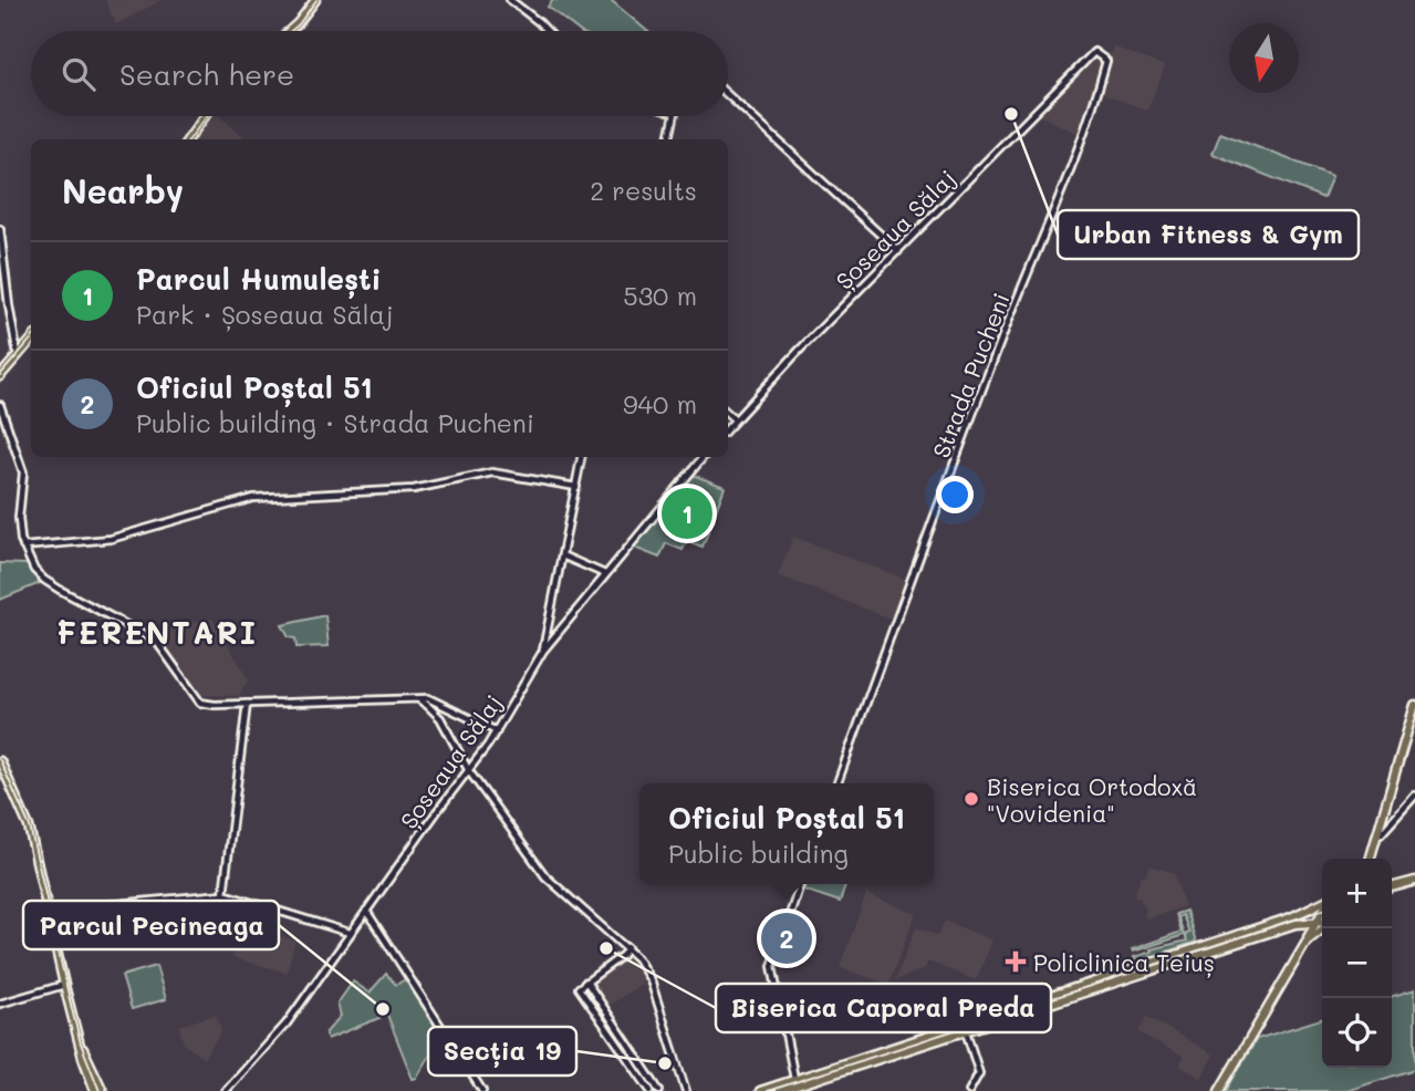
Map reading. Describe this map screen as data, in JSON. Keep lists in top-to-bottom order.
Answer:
{
  "streets": {
    "street": ["Șoseaua Sălaj", "Strada Pucheni"]
  },
  "crossings": [
    ["Șoseaua Sălaj", "Strada Pucheni"]
  ],
  "districts": ["FERENTARI"],
  "places": {
    "other": [
      "Urban Fitness & Gym",
      "Biserica Ortodoxă \"Vovidenia\"",
      "Biserica Caporal Preda",
      "Parcul Pecineaga",
      "Secția 19"
    ],
    "health": ["Policlinica Teiuș"]
  },
  "north": "bottom",
  "page": {
    "search": "Search here",
    "heading": ["Nearby", "2 results"],
    "list": [
      {
        "mark": "1",
        "name": "Parcul Humulești",
        "note": "Park · Șoseaua Sălaj",
        "value": "530 m"
      },
      {
        "mark": "2",
        "name": "Oficiul Poștal 51",
        "note": "Public building · Strada Pucheni",
        "value": "940 m"
      }
    ],
    "pins": ["1", "2"],
    "popup": ["Oficiul Poștal 51", "Public building"],
    "map_buttons": ["+", "−"]
  }
}
